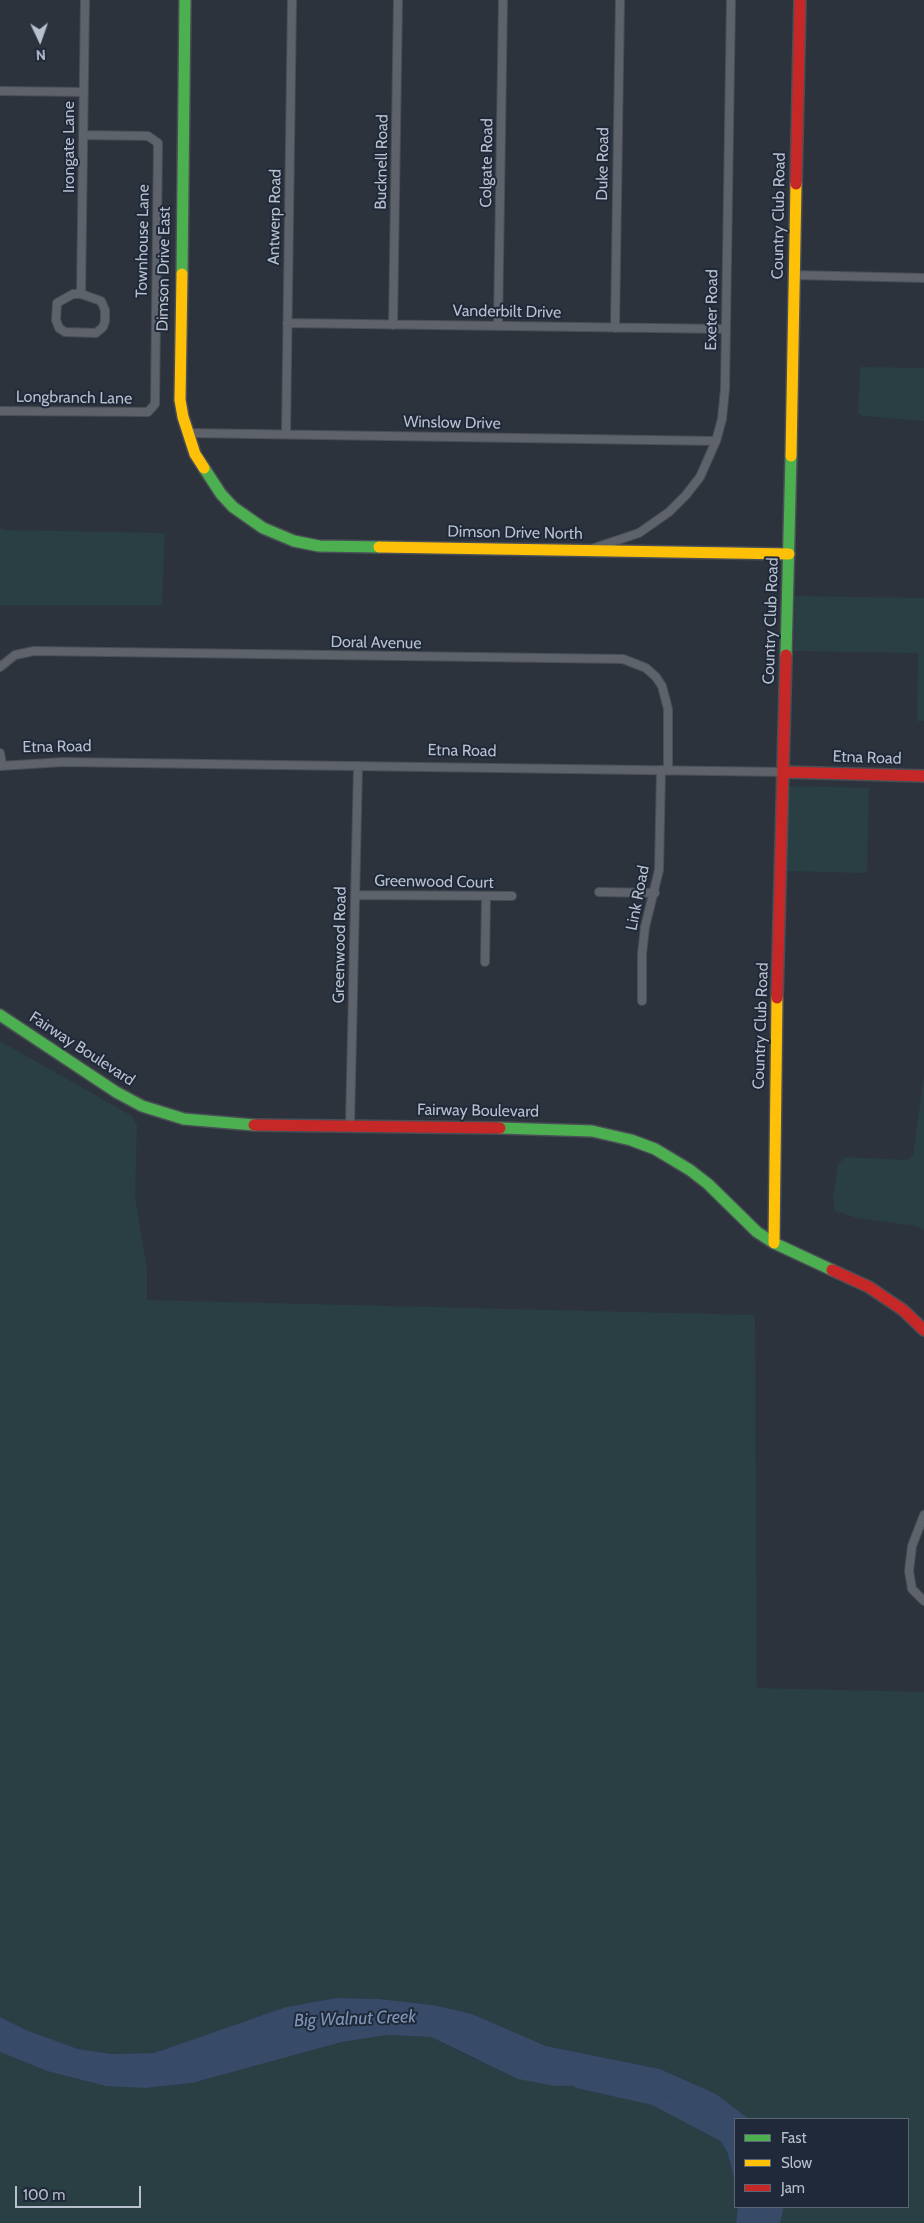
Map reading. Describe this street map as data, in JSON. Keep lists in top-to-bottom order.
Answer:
{
  "streets": {
    "street": [
      "Irongate Lane",
      "Bucknell Road",
      "Colgate Road",
      "Duke Road",
      "Country Club Road",
      "Antwerp Road",
      "Townhouse Lane",
      "Dimson Drive East",
      "Exeter Road",
      "Vanderbilt Drive",
      "Longbranch Lane",
      "Winslow Drive",
      "Dimson Drive North",
      "Doral Avenue",
      "Etna Road",
      "Greenwood Court",
      "Link Road",
      "Greenwood Road",
      "Fairway Boulevard"
    ]
  },
  "crossings": [
    ["Irongate Lane", "Townhouse Lane"],
    ["Bucknell Road", "Vanderbilt Drive"],
    ["Colgate Road", "Vanderbilt Drive"],
    ["Duke Road", "Vanderbilt Drive"],
    ["Country Club Road", "Dimson Drive North"],
    ["Country Club Road", "Etna Road"],
    ["Country Club Road", "Fairway Boulevard"],
    ["Antwerp Road", "Vanderbilt Drive"],
    ["Antwerp Road", "Winslow Drive"],
    ["Townhouse Lane", "Longbranch Lane"],
    ["Dimson Drive East", "Winslow Drive"],
    ["Dimson Drive East", "Dimson Drive North"],
    ["Exeter Road", "Vanderbilt Drive"],
    ["Exeter Road", "Winslow Drive"],
    ["Exeter Road", "Dimson Drive North"],
    ["Doral Avenue", "Etna Road"],
    ["Doral Avenue", "Link Road"],
    ["Etna Road", "Link Road"],
    ["Etna Road", "Greenwood Road"],
    ["Greenwood Court", "Greenwood Road"],
    ["Greenwood Road", "Fairway Boulevard"]
  ],
  "water": ["Big Walnut Creek"],
  "legend": ["Fast", "Slow", "Jam"],
  "scale_bar": "100 m",
  "north": "bottom"
}
